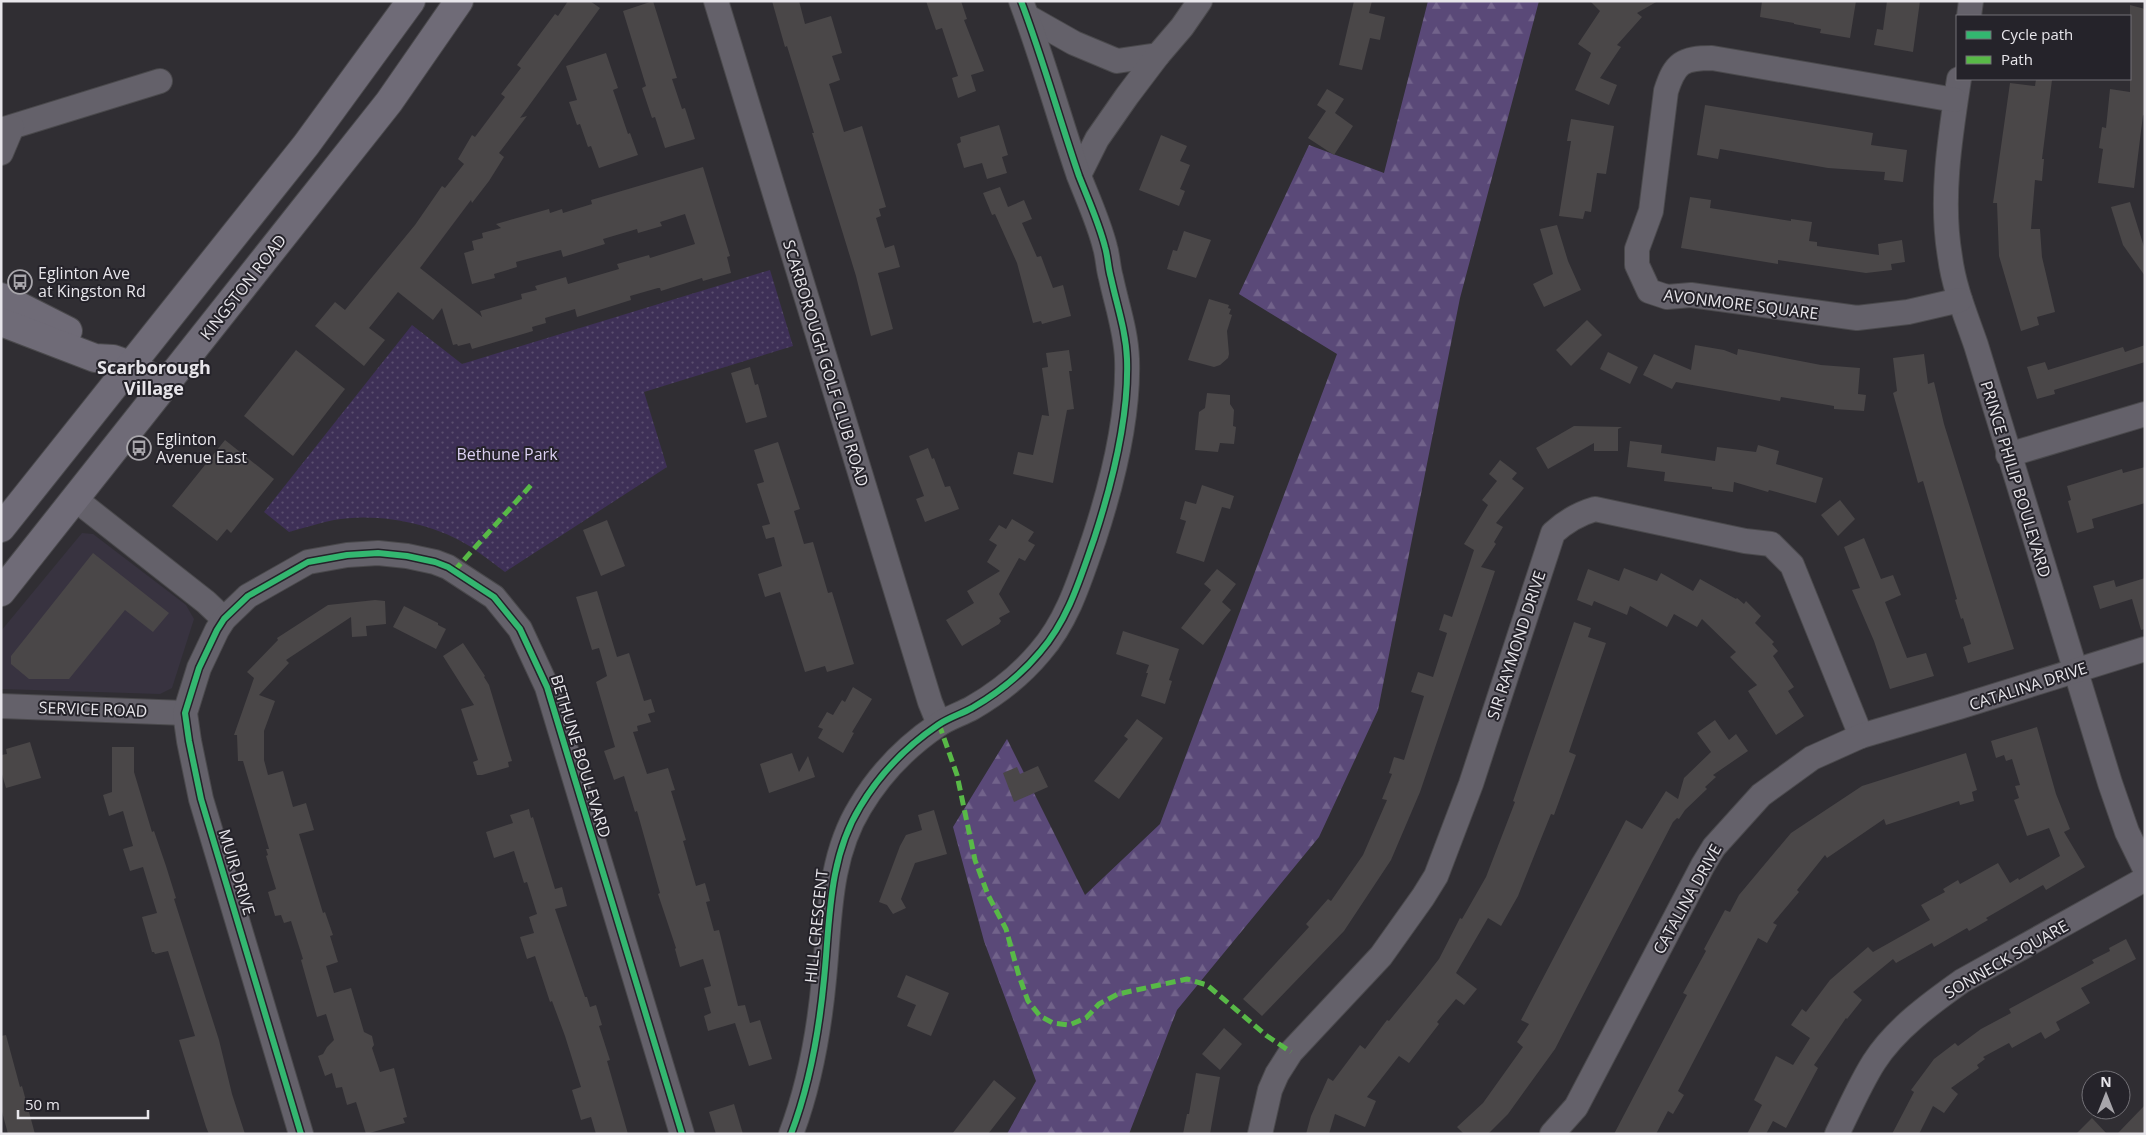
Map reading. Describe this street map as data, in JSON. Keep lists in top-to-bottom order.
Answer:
{
  "streets": {
    "main road": ["KINGSTON ROAD"],
    "street": [
      "AVONMORE SQUARE",
      "SCARBOROUGH GOLF CLUB ROAD",
      "PRINCE PHILIP BOULEVARD",
      "SIR RAYMOND DRIVE",
      "CATALINA DRIVE",
      "SERVICE ROAD",
      "BETHUNE BOULEVARD",
      "MUIR DRIVE",
      "HILL CRESCENT",
      "SONNECK SQUARE"
    ]
  },
  "crossings": [
    ["AVONMORE SQUARE", "PRINCE PHILIP BOULEVARD"],
    ["SCARBOROUGH GOLF CLUB ROAD", "HILL CRESCENT"],
    ["PRINCE PHILIP BOULEVARD", "CATALINA DRIVE"],
    ["SIR RAYMOND DRIVE", "CATALINA DRIVE"],
    ["SERVICE ROAD", "MUIR DRIVE"],
    ["BETHUNE BOULEVARD", "MUIR DRIVE"]
  ],
  "districts": ["Scarborough Village"],
  "parks": ["Bethune Park"],
  "places": {
    "bus stop": ["Eglinton Ave at Kingston Rd", "Eglinton Avenue East"]
  },
  "legend": ["Cycle path", "Path"],
  "scale_bar": "50 m",
  "north": "top"
}
